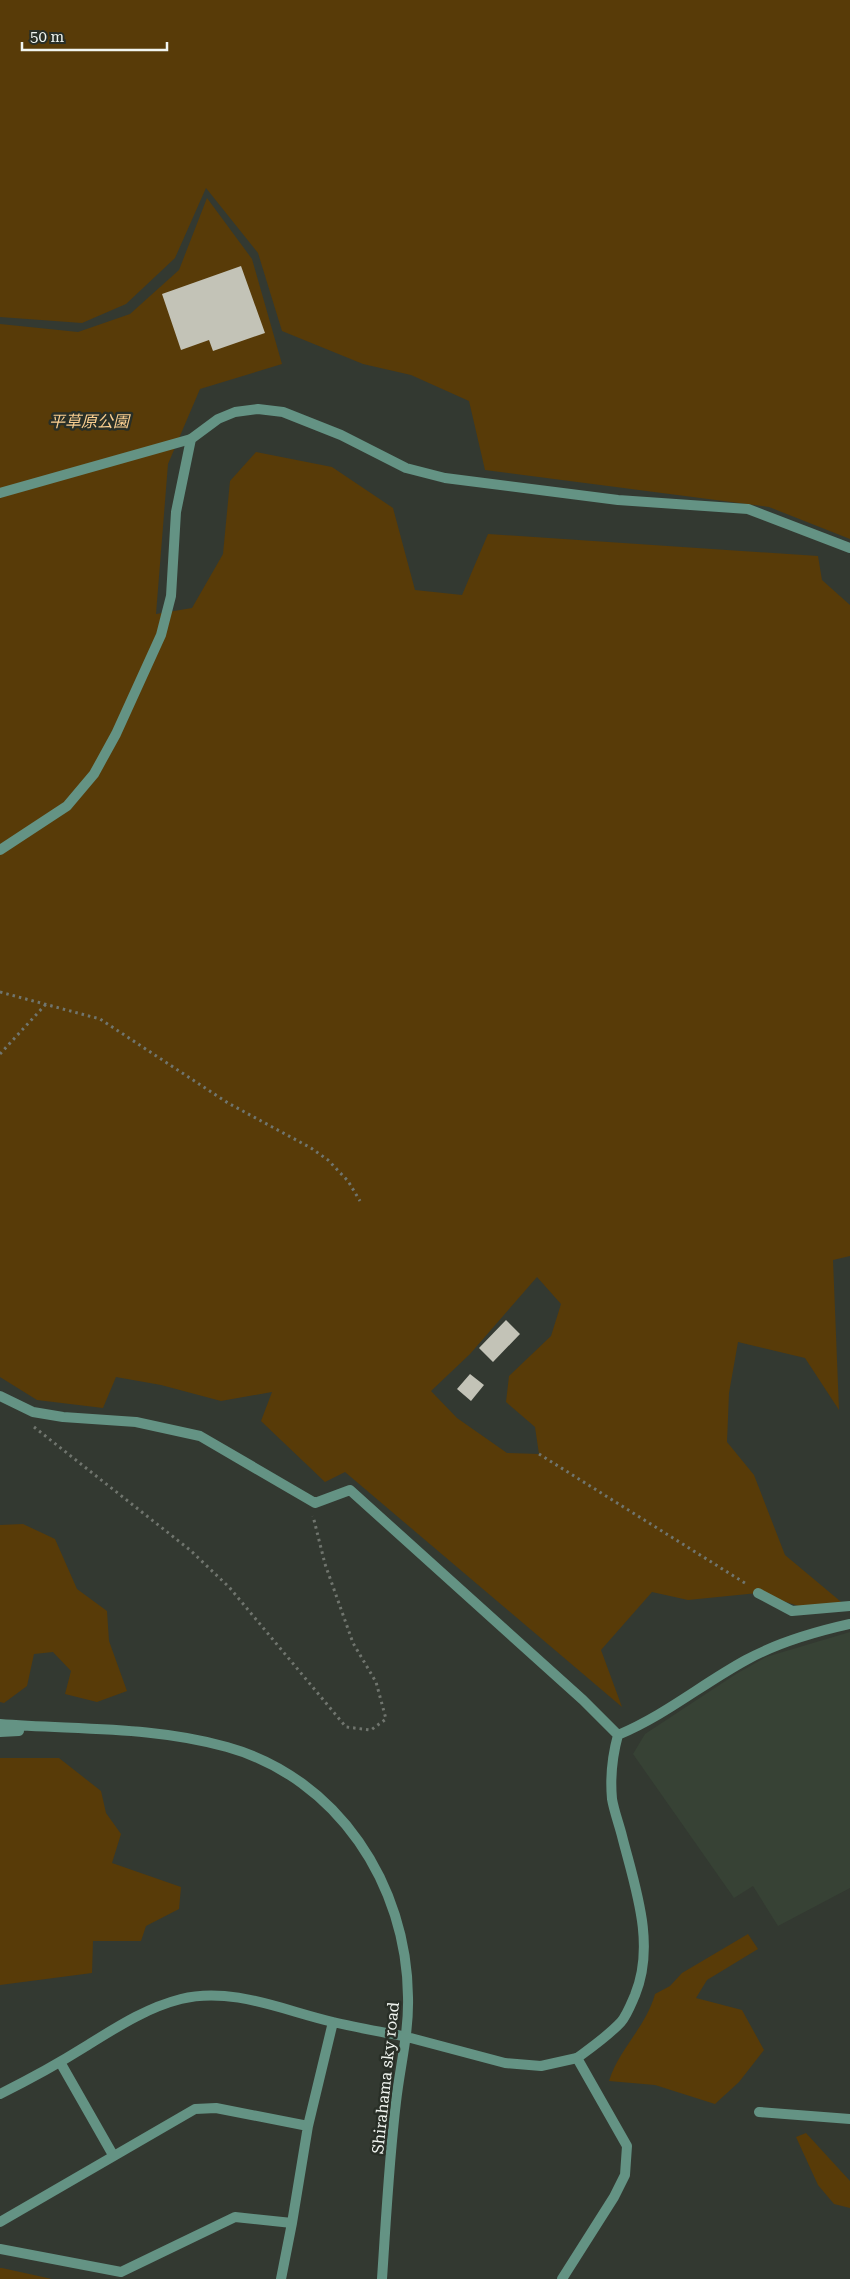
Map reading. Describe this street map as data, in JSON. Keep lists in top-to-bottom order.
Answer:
{
  "streets": {
    "street": ["Shirahama sky road"]
  },
  "parks": ["平草原公園"],
  "scale_bar": "50 m"
}
